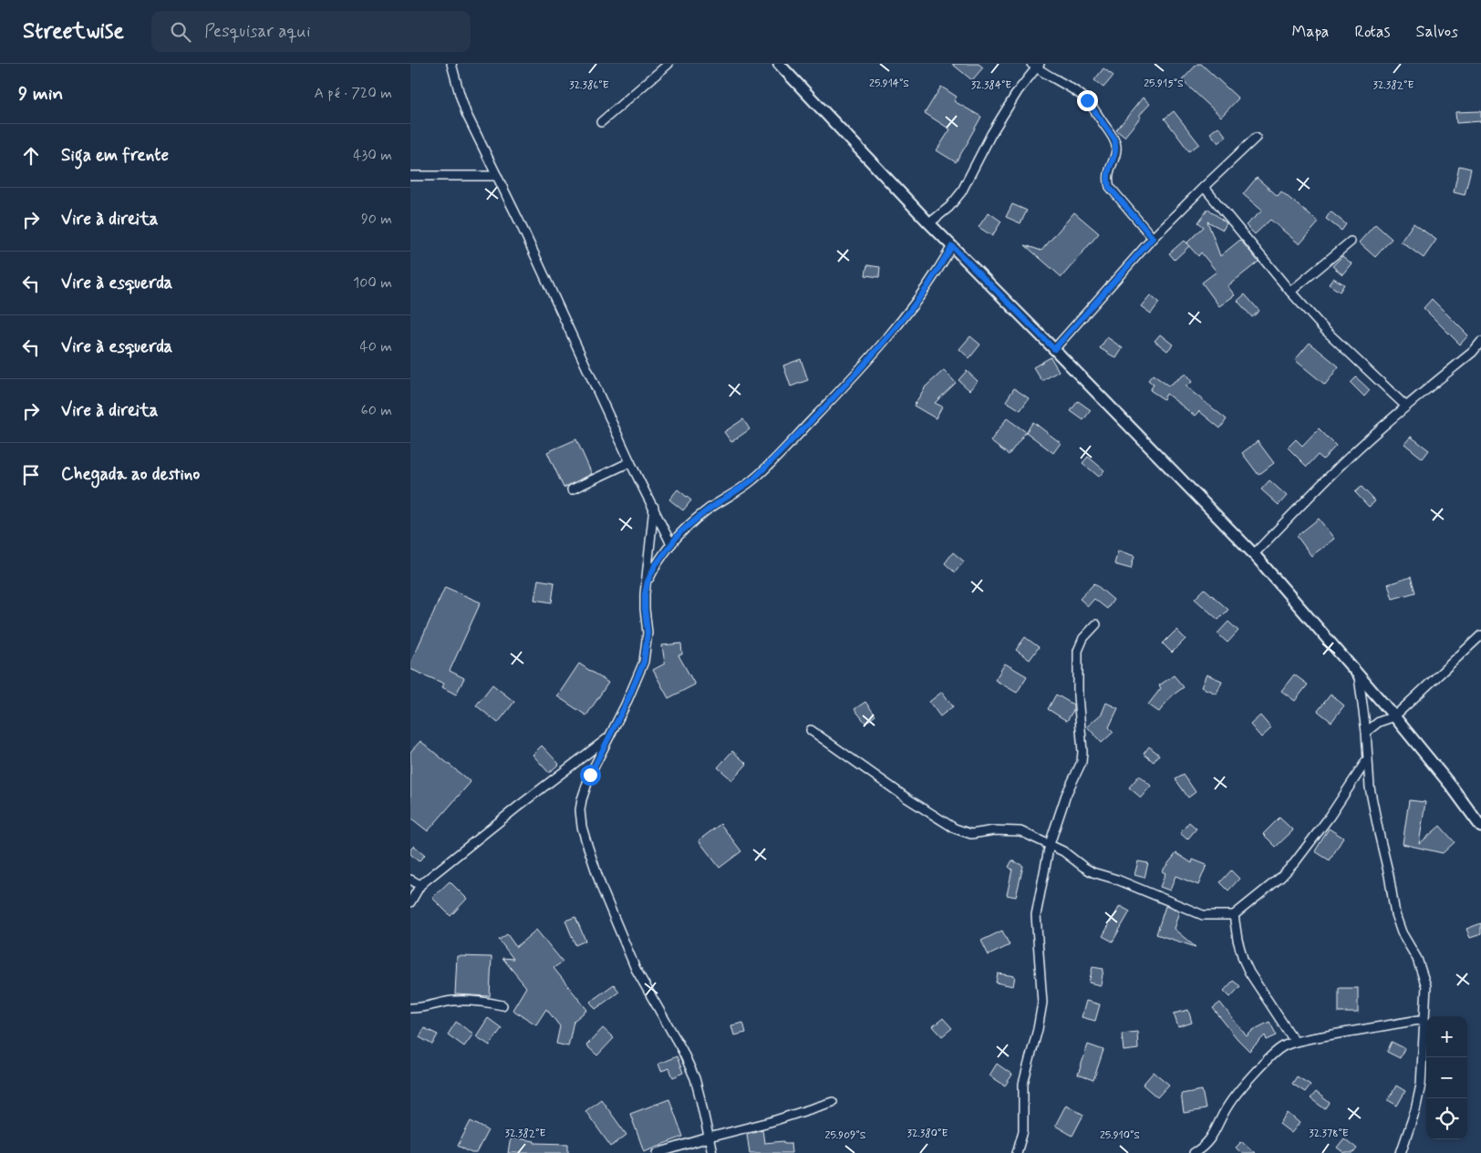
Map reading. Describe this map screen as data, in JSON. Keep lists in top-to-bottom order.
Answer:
{
  "page": {
    "header": "Streetwise",
    "search": "Pesquisar aqui",
    "nav": ["Mapa", "Rotas", "Salvos"],
    "heading": ["9 min", "A pé · 720 m"],
    "list": [
      ["Siga em frente", "430 m"],
      ["Vire à direita", "90 m"],
      ["Vire à esquerda", "100 m"],
      ["Vire à esquerda", "40 m"],
      ["Vire à direita", "60 m"],
      "Chegada ao destino"
    ],
    "map_buttons": ["+", "−"]
  },
  "coordinates": [
    "25.914°S",
    "25.915°S",
    "32.386°E",
    "32.384°E",
    "32.382°E",
    "32.380°E",
    "32.378°E",
    "25.909°S",
    "25.910°S"
  ]
}
